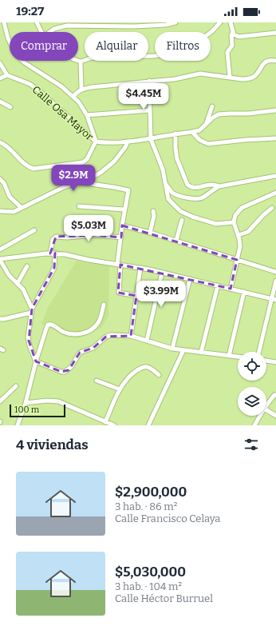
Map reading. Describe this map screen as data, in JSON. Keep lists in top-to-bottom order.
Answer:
{
  "streets": {
    "street": ["Calle Osa Mayor"]
  },
  "scale_bar": "100 m",
  "page": {
    "status": "19:27",
    "chip": ["Comprar", "Alquilar", "Filtros"],
    "price": [
      "$4.45M",
      "$2.9M",
      "$5.03M",
      "$3.99M"
    ],
    "scale": "100 m",
    "heading": "4 viviendas",
    "list": [
      {
        "name": "$2,900,000",
        "note": "3 hab. · 86 m² · Calle Francisco Celaya"
      },
      {
        "name": "$5,030,000",
        "note": "3 hab. · 104 m² · Calle Héctor Burruel"
      }
    ]
  }
}
